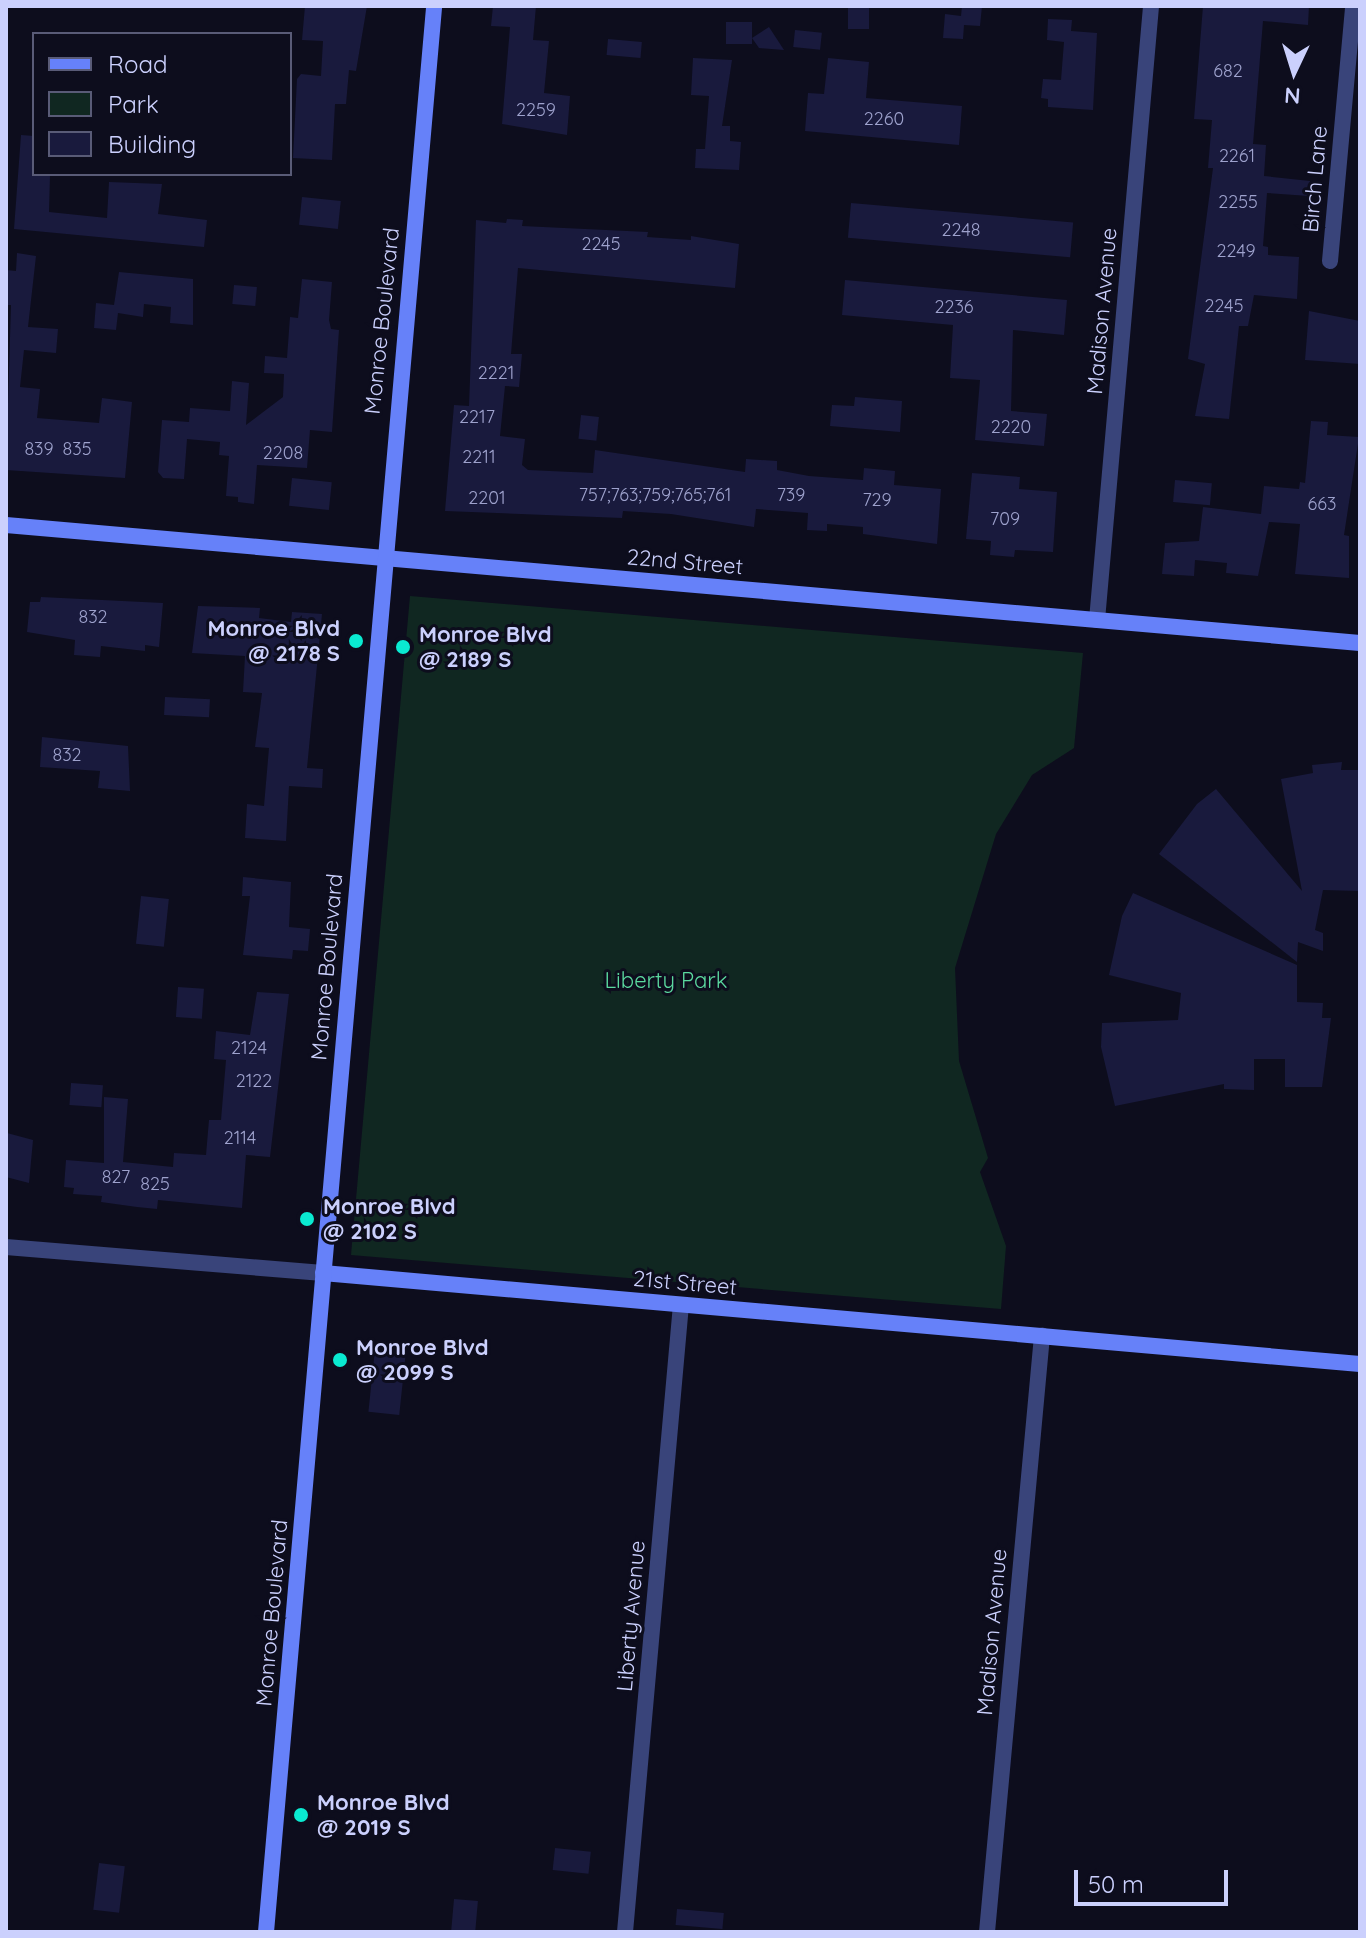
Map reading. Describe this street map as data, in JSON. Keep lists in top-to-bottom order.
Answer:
{
  "streets": {
    "street": [
      "Birch Lane",
      "Madison Avenue",
      "Monroe Boulevard",
      "22nd Street",
      "21st Street",
      "Liberty Avenue"
    ]
  },
  "crossings": [
    ["Madison Avenue", "22nd Street"],
    ["Madison Avenue", "21st Street"],
    ["Monroe Boulevard", "22nd Street"],
    ["Monroe Boulevard", "21st Street"],
    ["21st Street", "Liberty Avenue"]
  ],
  "parks": ["Liberty Park"],
  "places": [
    "Monroe Blvd @ 2178 S",
    "Monroe Blvd @ 2189 S",
    "Monroe Blvd @ 2102 S",
    "Monroe Blvd @ 2099 S",
    "Monroe Blvd @ 2019 S"
  ],
  "house_numbers": [
    "682",
    "2259",
    "2260",
    "2261",
    "2255",
    "2248",
    "2245",
    "2249",
    "2245",
    "2236",
    "2221",
    "2217",
    "2220",
    "839",
    "835",
    "2208",
    "2211",
    "757;763;759;765;761",
    "739",
    "2201",
    "729",
    "663",
    "709",
    "832",
    "832",
    "2124",
    "2122",
    "2114",
    "827",
    "825"
  ],
  "legend": ["Road", "Park", "Building"],
  "scale_bar": "50 m",
  "north": "bottom"
}
